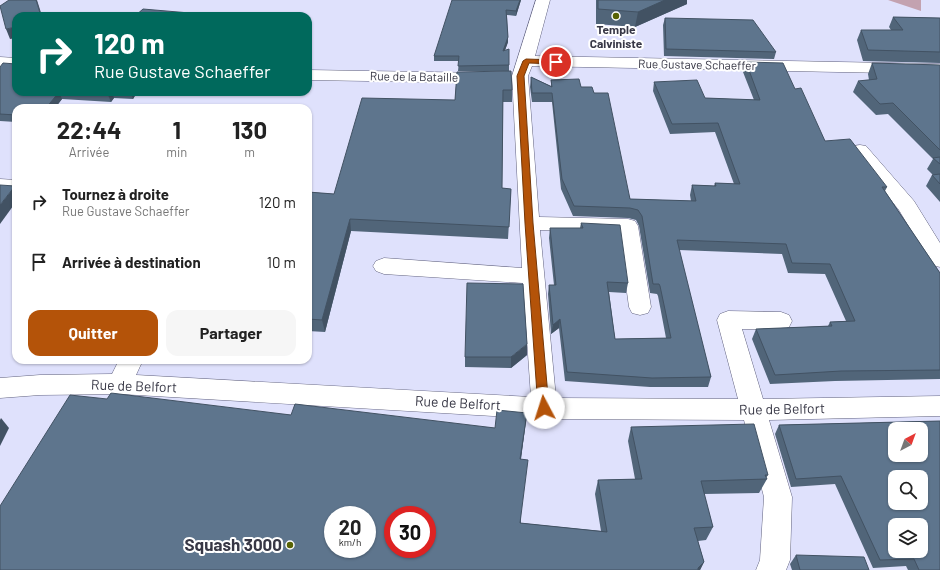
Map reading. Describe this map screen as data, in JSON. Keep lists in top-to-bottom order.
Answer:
{
  "streets": {
    "street": ["Rue Gustave Schaeffer", "Rue de la Bataille", "Rue de Belfort"]
  },
  "crossings": [
    ["Rue Gustave Schaeffer", "Rue de la Bataille"]
  ],
  "places": ["Temple Calviniste", "Squash 3000"],
  "north": "top right",
  "page": {
    "turn": ["120 m", "Rue Gustave Schaeffer"],
    "eta": [
      "22:44",
      "Arrivée",
      "1",
      "min",
      "130",
      "m"
    ],
    "list": [
      {
        "name": "Tournez à droite",
        "note": "Rue Gustave Schaeffer",
        "value": "120 m"
      },
      {
        "name": "Arrivée à destination",
        "value": "10 m"
      }
    ],
    "buttons": ["Quitter", "Partager"],
    "speed": "20 km/h",
    "limit": "30"
  }
}
